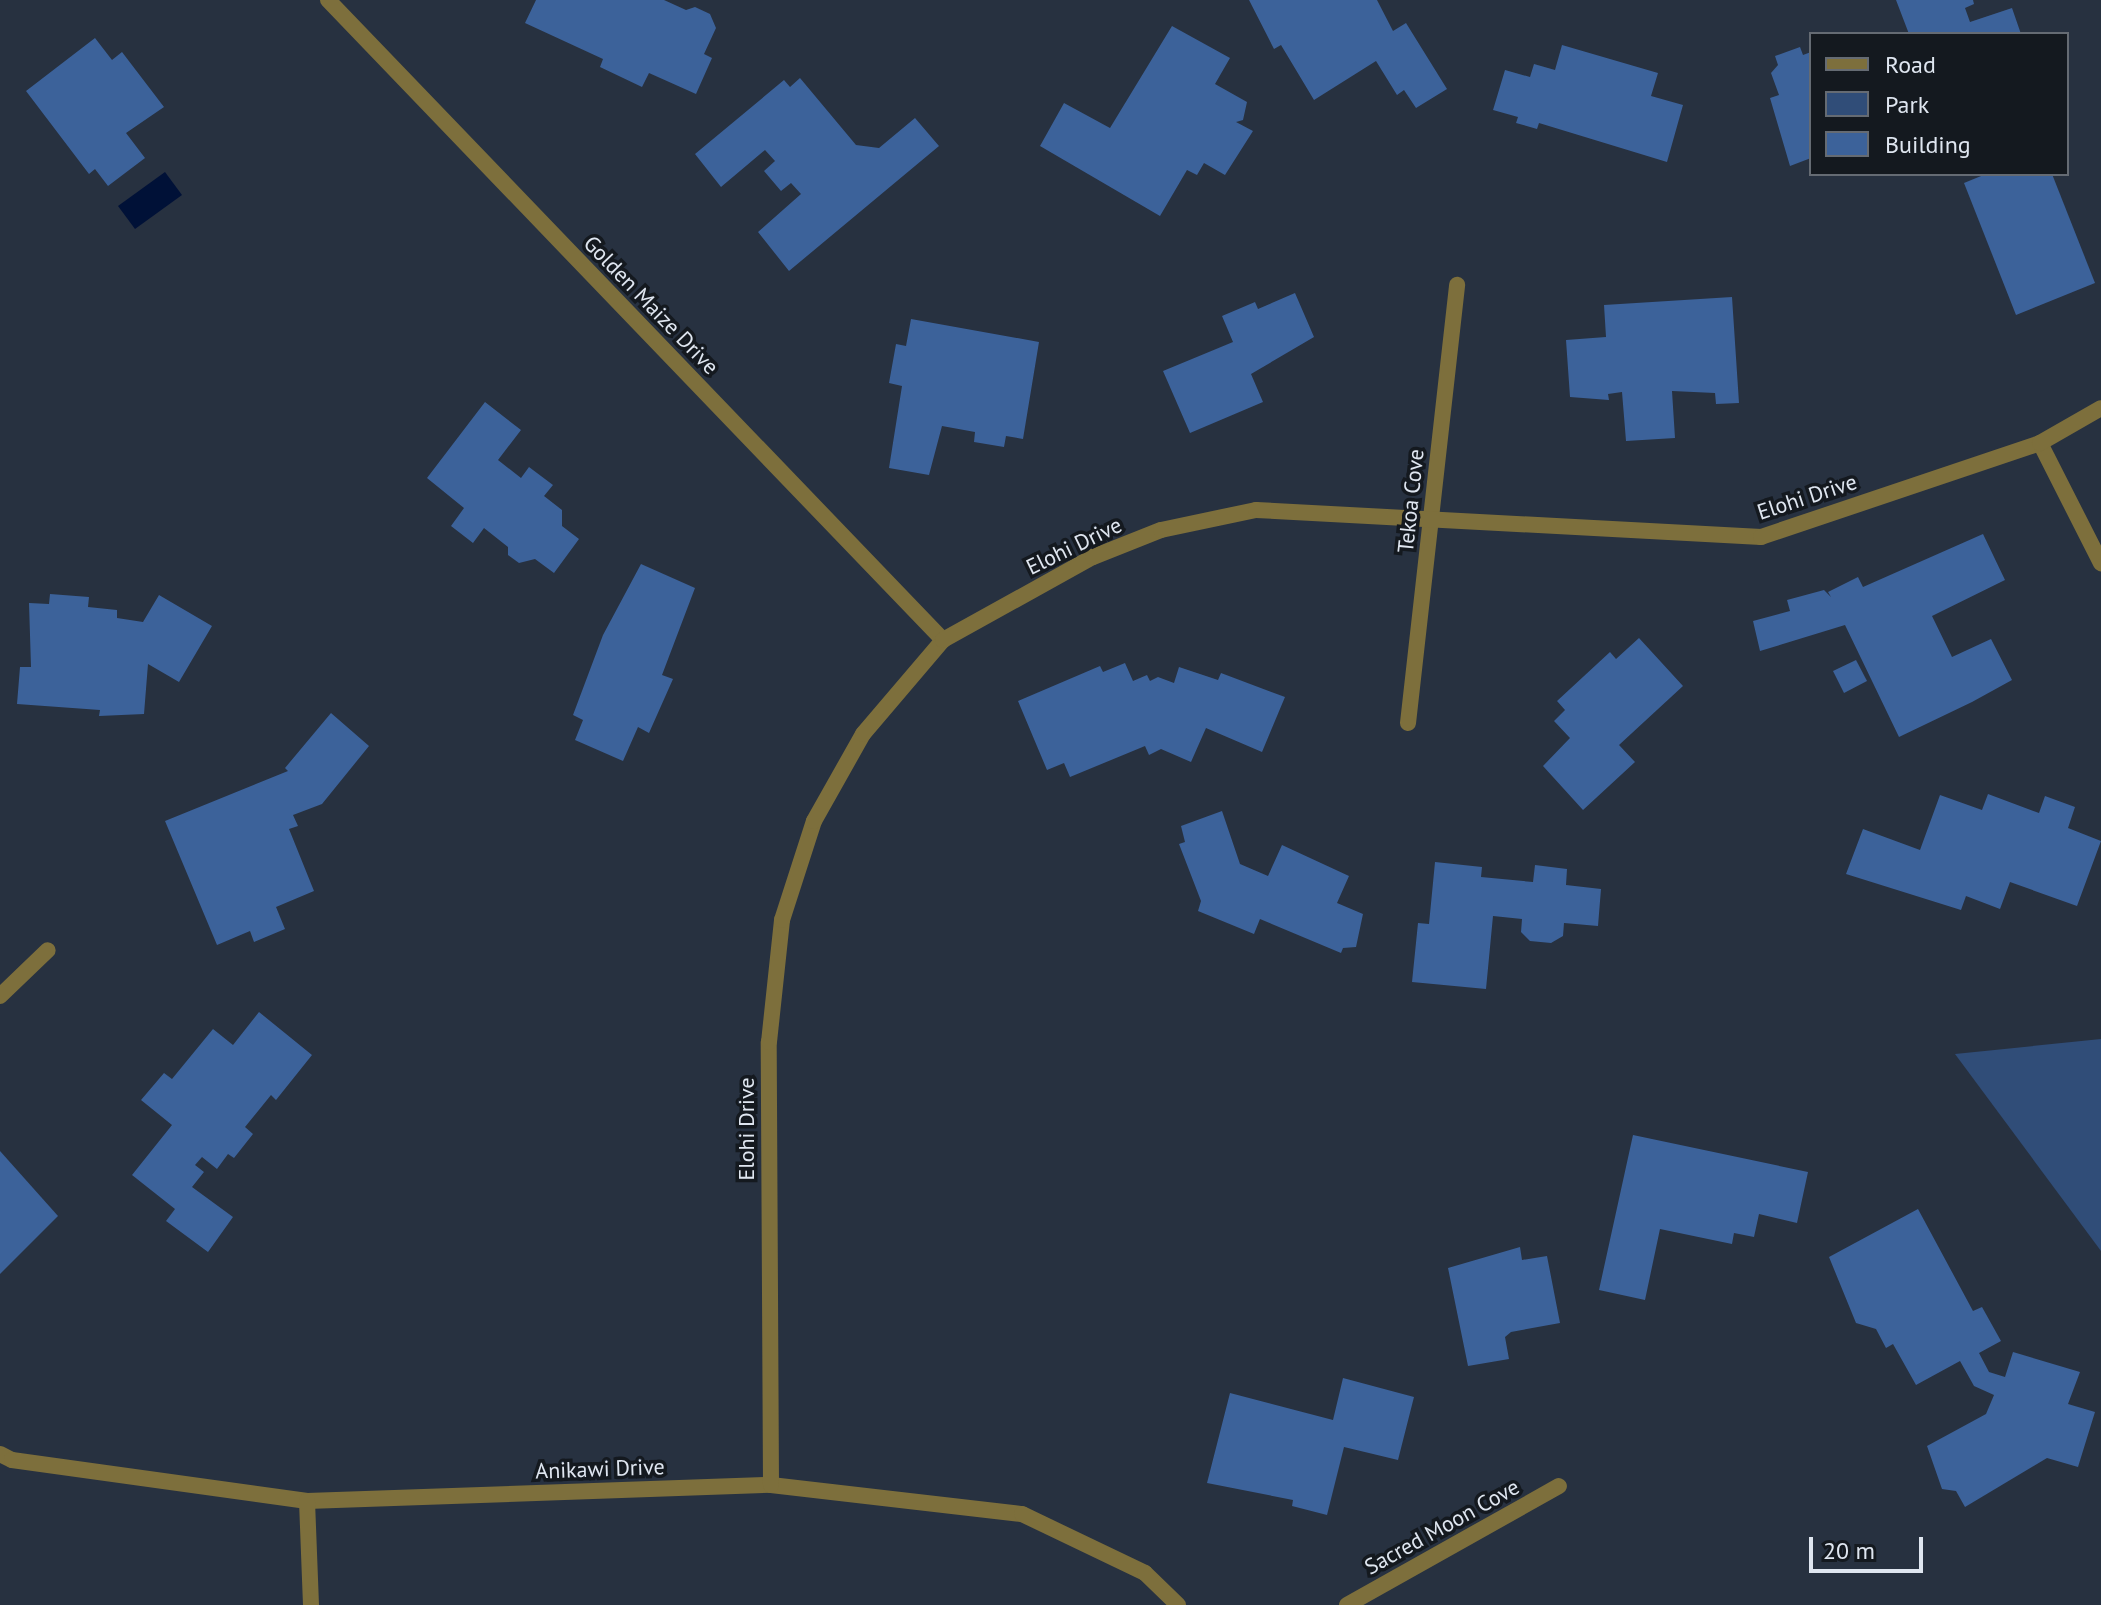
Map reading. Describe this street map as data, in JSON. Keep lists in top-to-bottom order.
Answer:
{
  "streets": {
    "street": [
      "Golden Maize Drive",
      "Elohi Drive",
      "Tekoa Cove",
      "Anikawi Drive",
      "Sacred Moon Cove"
    ]
  },
  "crossings": [
    ["Golden Maize Drive", "Elohi Drive"],
    ["Elohi Drive", "Tekoa Cove"],
    ["Elohi Drive", "Anikawi Drive"]
  ],
  "legend": ["Road", "Park", "Building"],
  "scale_bar": "20 m"
}
